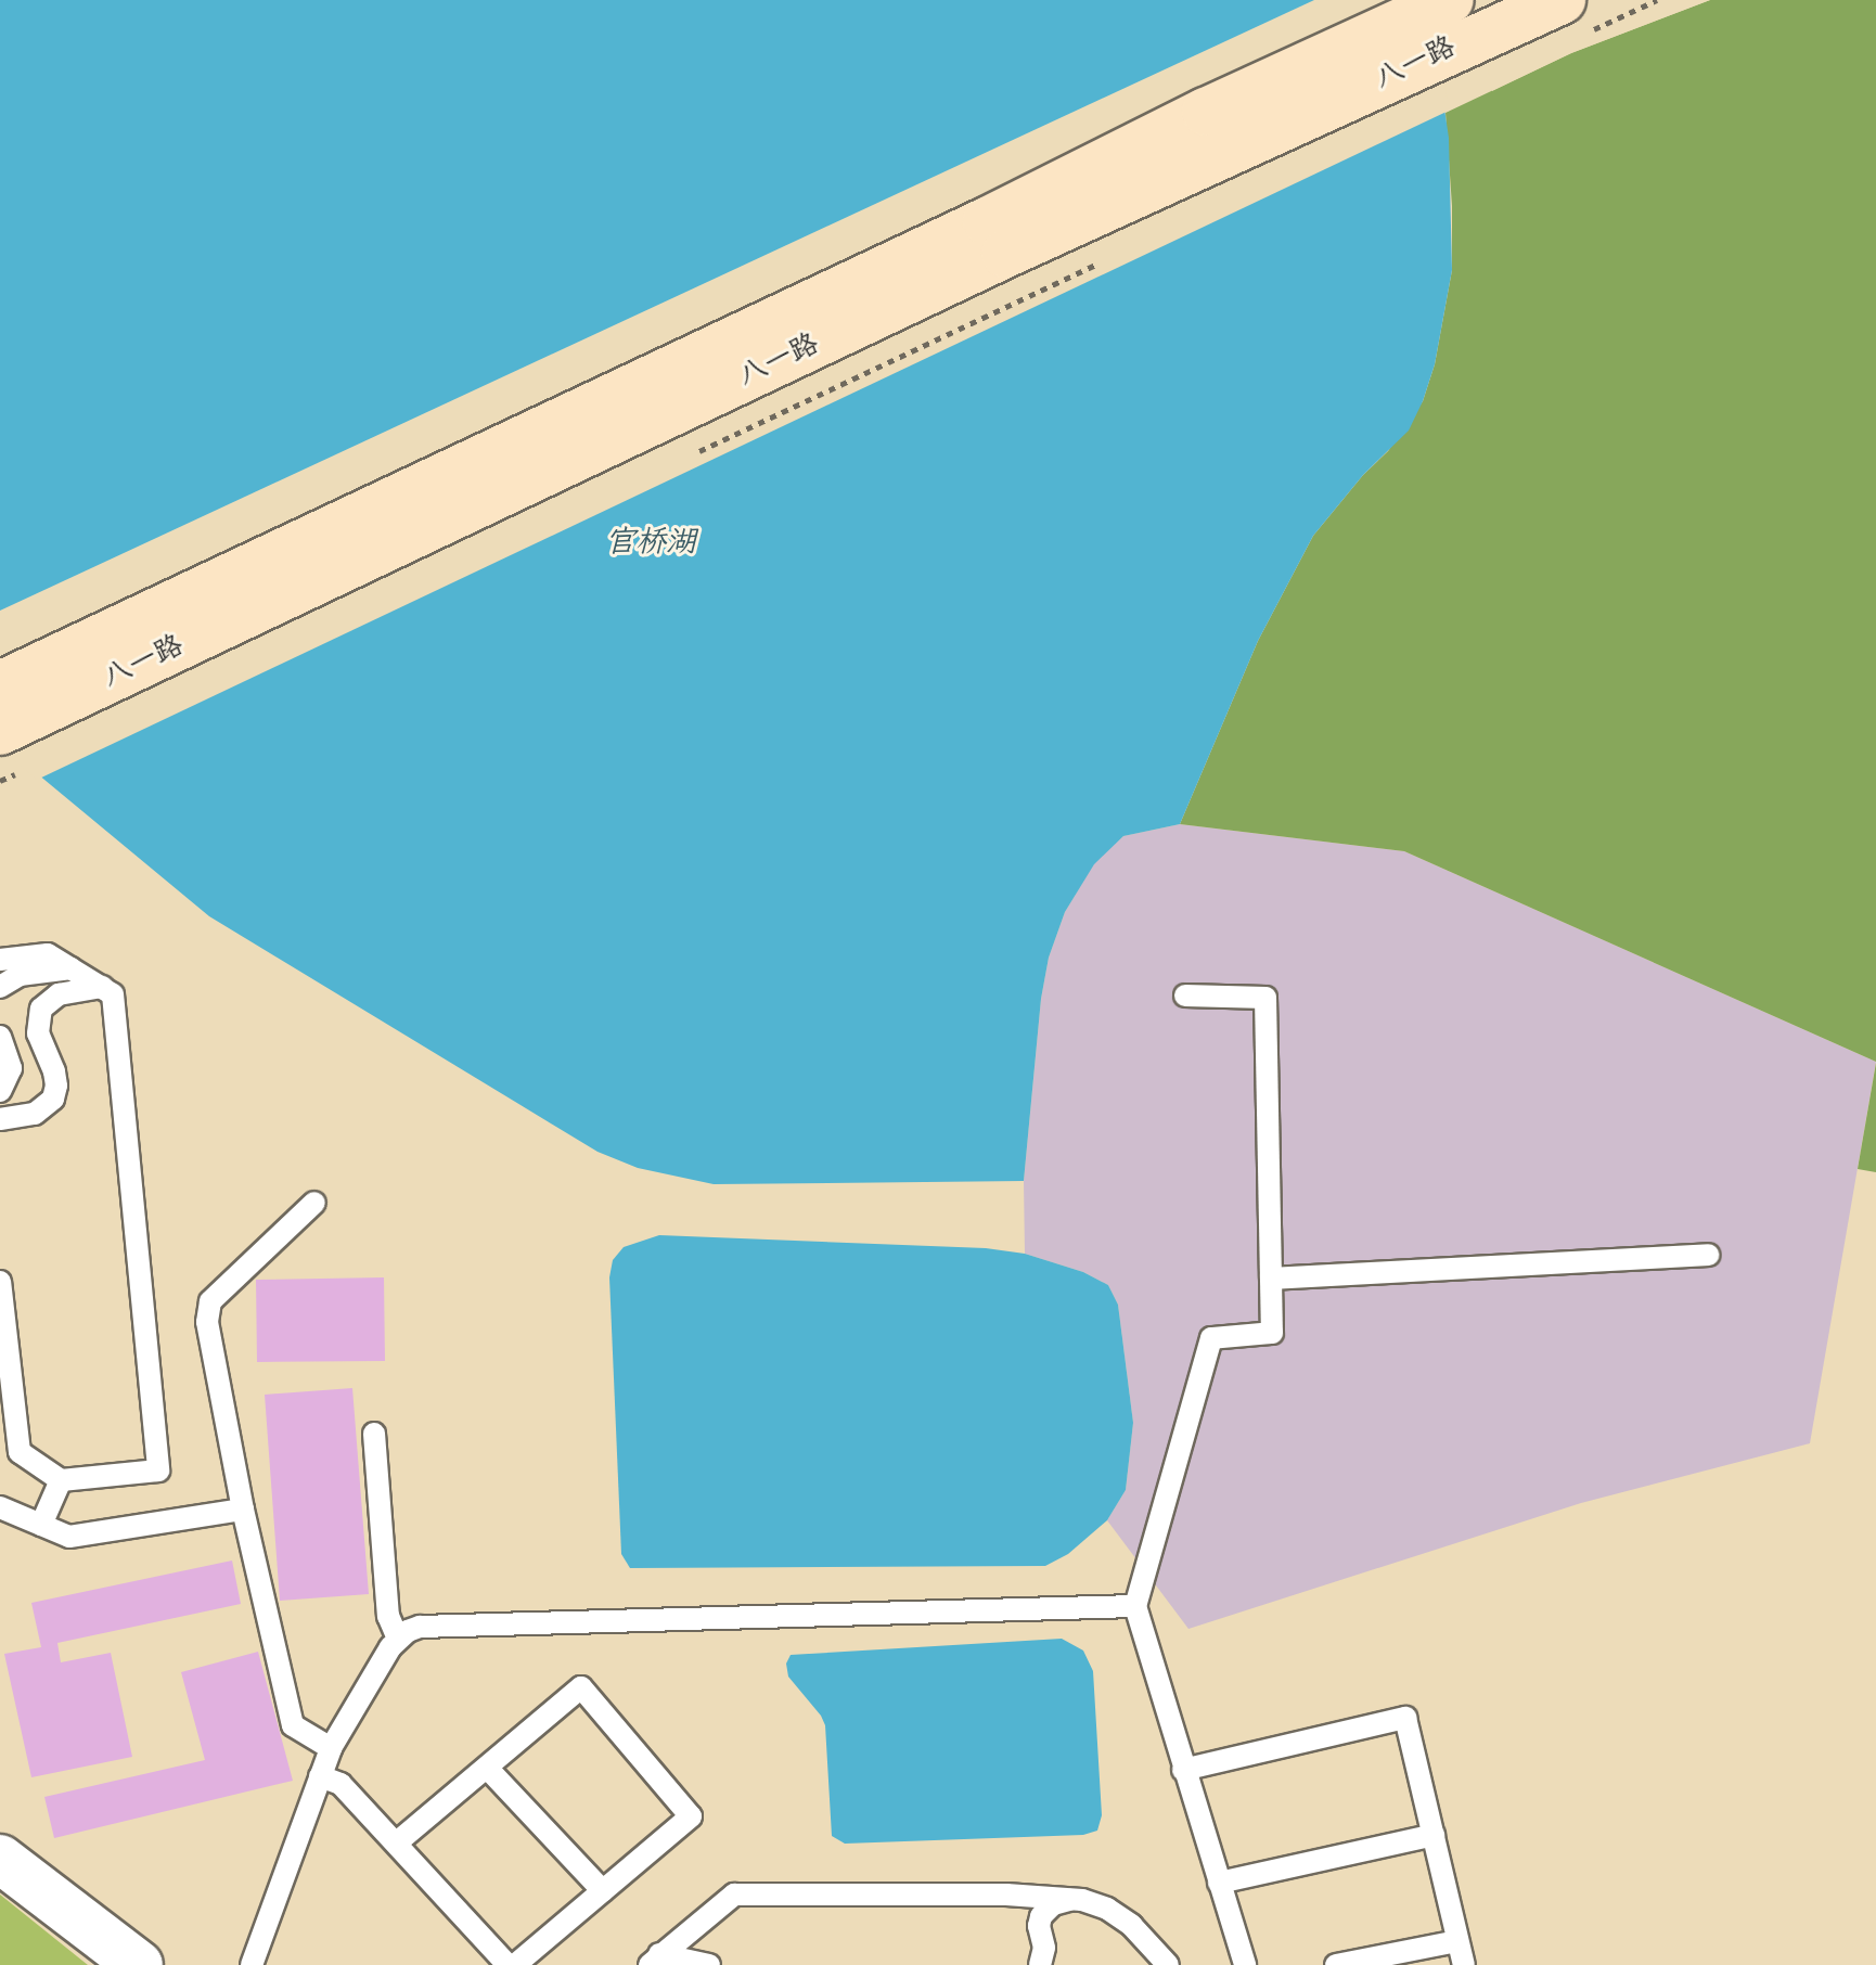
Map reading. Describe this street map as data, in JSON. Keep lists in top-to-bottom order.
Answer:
{
  "streets": {
    "main road": ["八一路"]
  },
  "water": ["官桥湖"]
}
